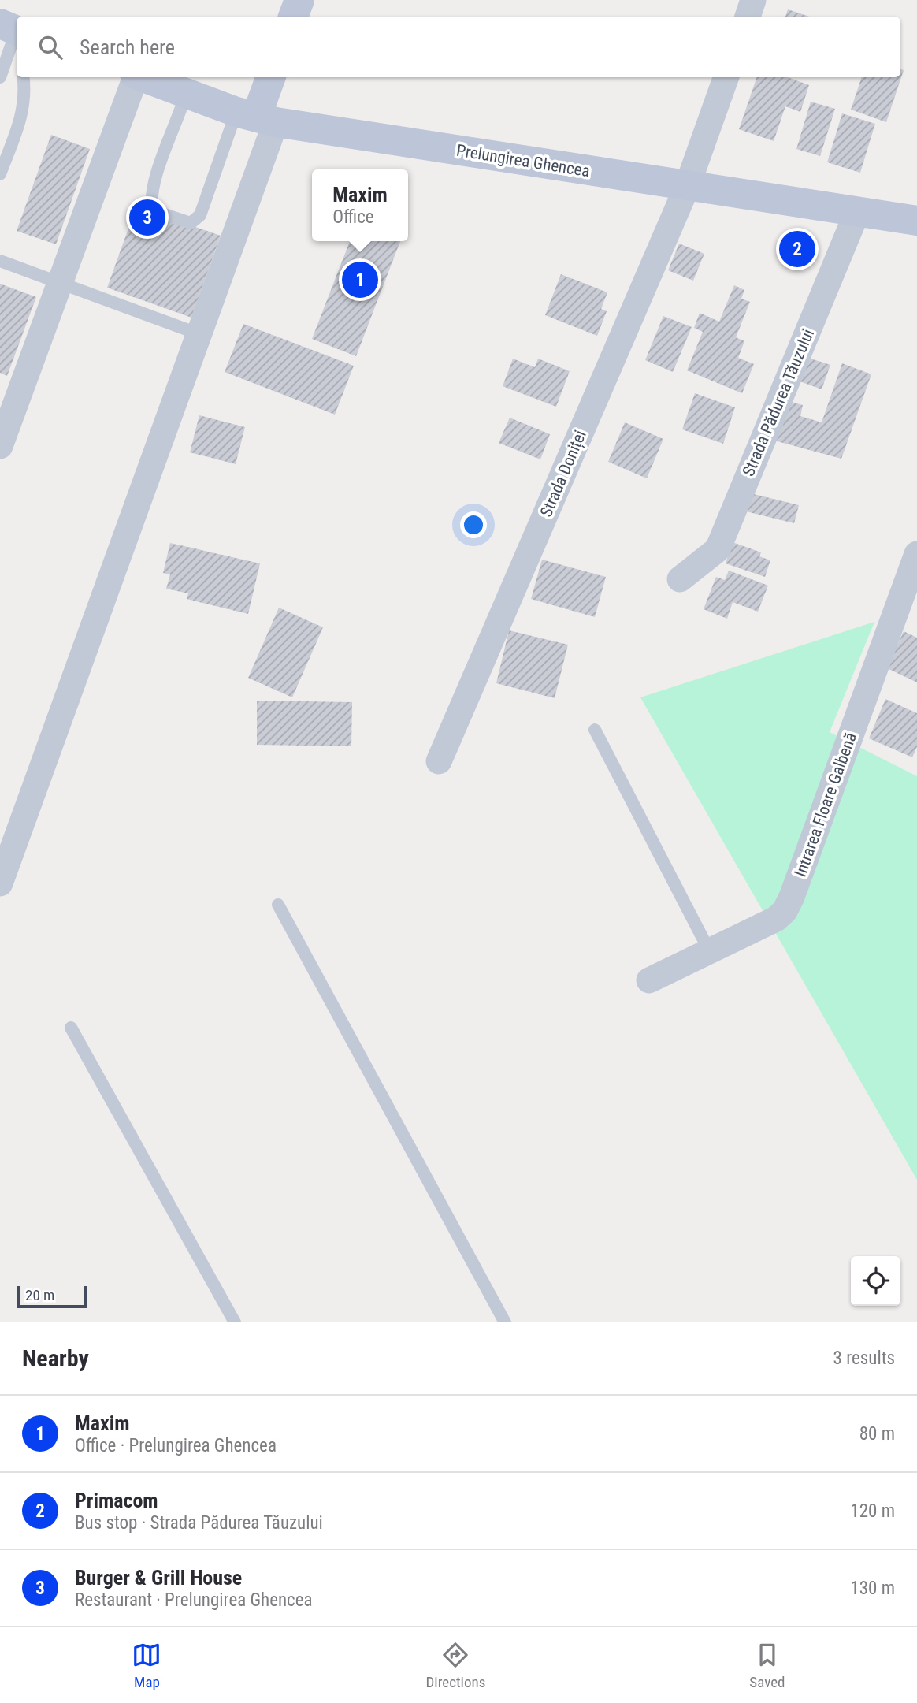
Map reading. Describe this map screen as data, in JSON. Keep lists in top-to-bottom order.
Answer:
{
  "streets": {
    "main road": ["Prelungirea Ghencea"],
    "street": ["Strada Pădurea Tăuzului", "Strada Doniței", "Intrarea Floare Galbenă"]
  },
  "crossings": [
    ["Prelungirea Ghencea", "Strada Pădurea Tăuzului"],
    ["Prelungirea Ghencea", "Strada Doniței"]
  ],
  "scale_bar": "20 m",
  "page": {
    "search": "Search here",
    "popup": ["Maxim", "Office"],
    "pins": ["3", "2", "1"],
    "scale": "20 m",
    "heading": ["Nearby", "3 results"],
    "list": [
      {
        "mark": "1",
        "name": "Maxim",
        "note": "Office · Prelungirea Ghencea",
        "value": "80 m"
      },
      {
        "mark": "2",
        "name": "Primacom",
        "note": "Bus stop · Strada Pădurea Tăuzului",
        "value": "120 m"
      },
      {
        "mark": "3",
        "name": "Burger & Grill House",
        "note": "Restaurant · Prelungirea Ghencea",
        "value": "130 m"
      }
    ],
    "nav": ["Map", "Directions", "Saved"]
  }
}
